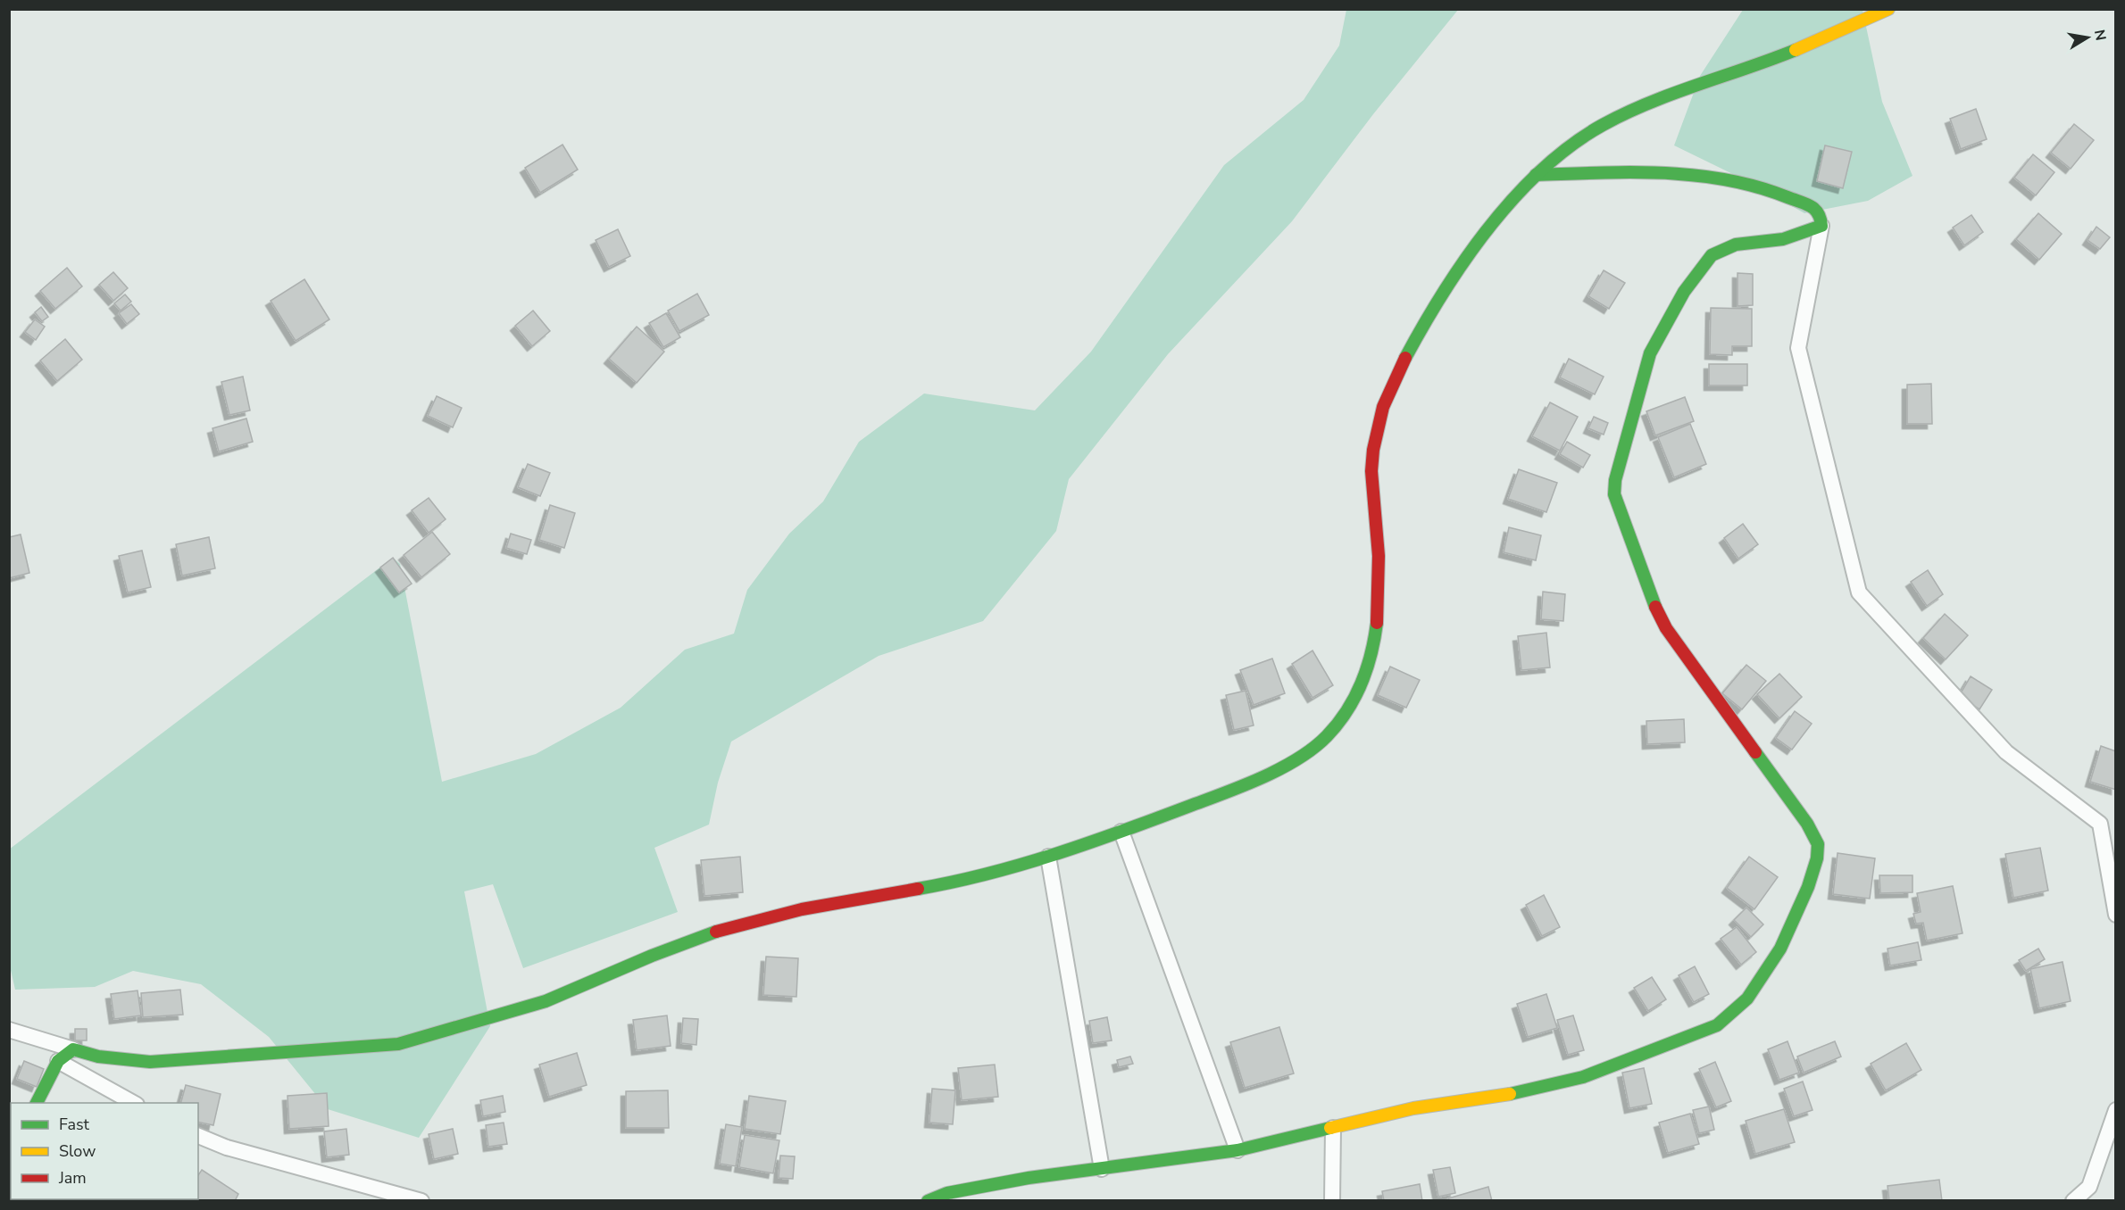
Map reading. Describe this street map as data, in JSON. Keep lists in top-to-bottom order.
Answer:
{
  "legend": ["Fast", "Slow", "Jam"],
  "north": "right"
}
